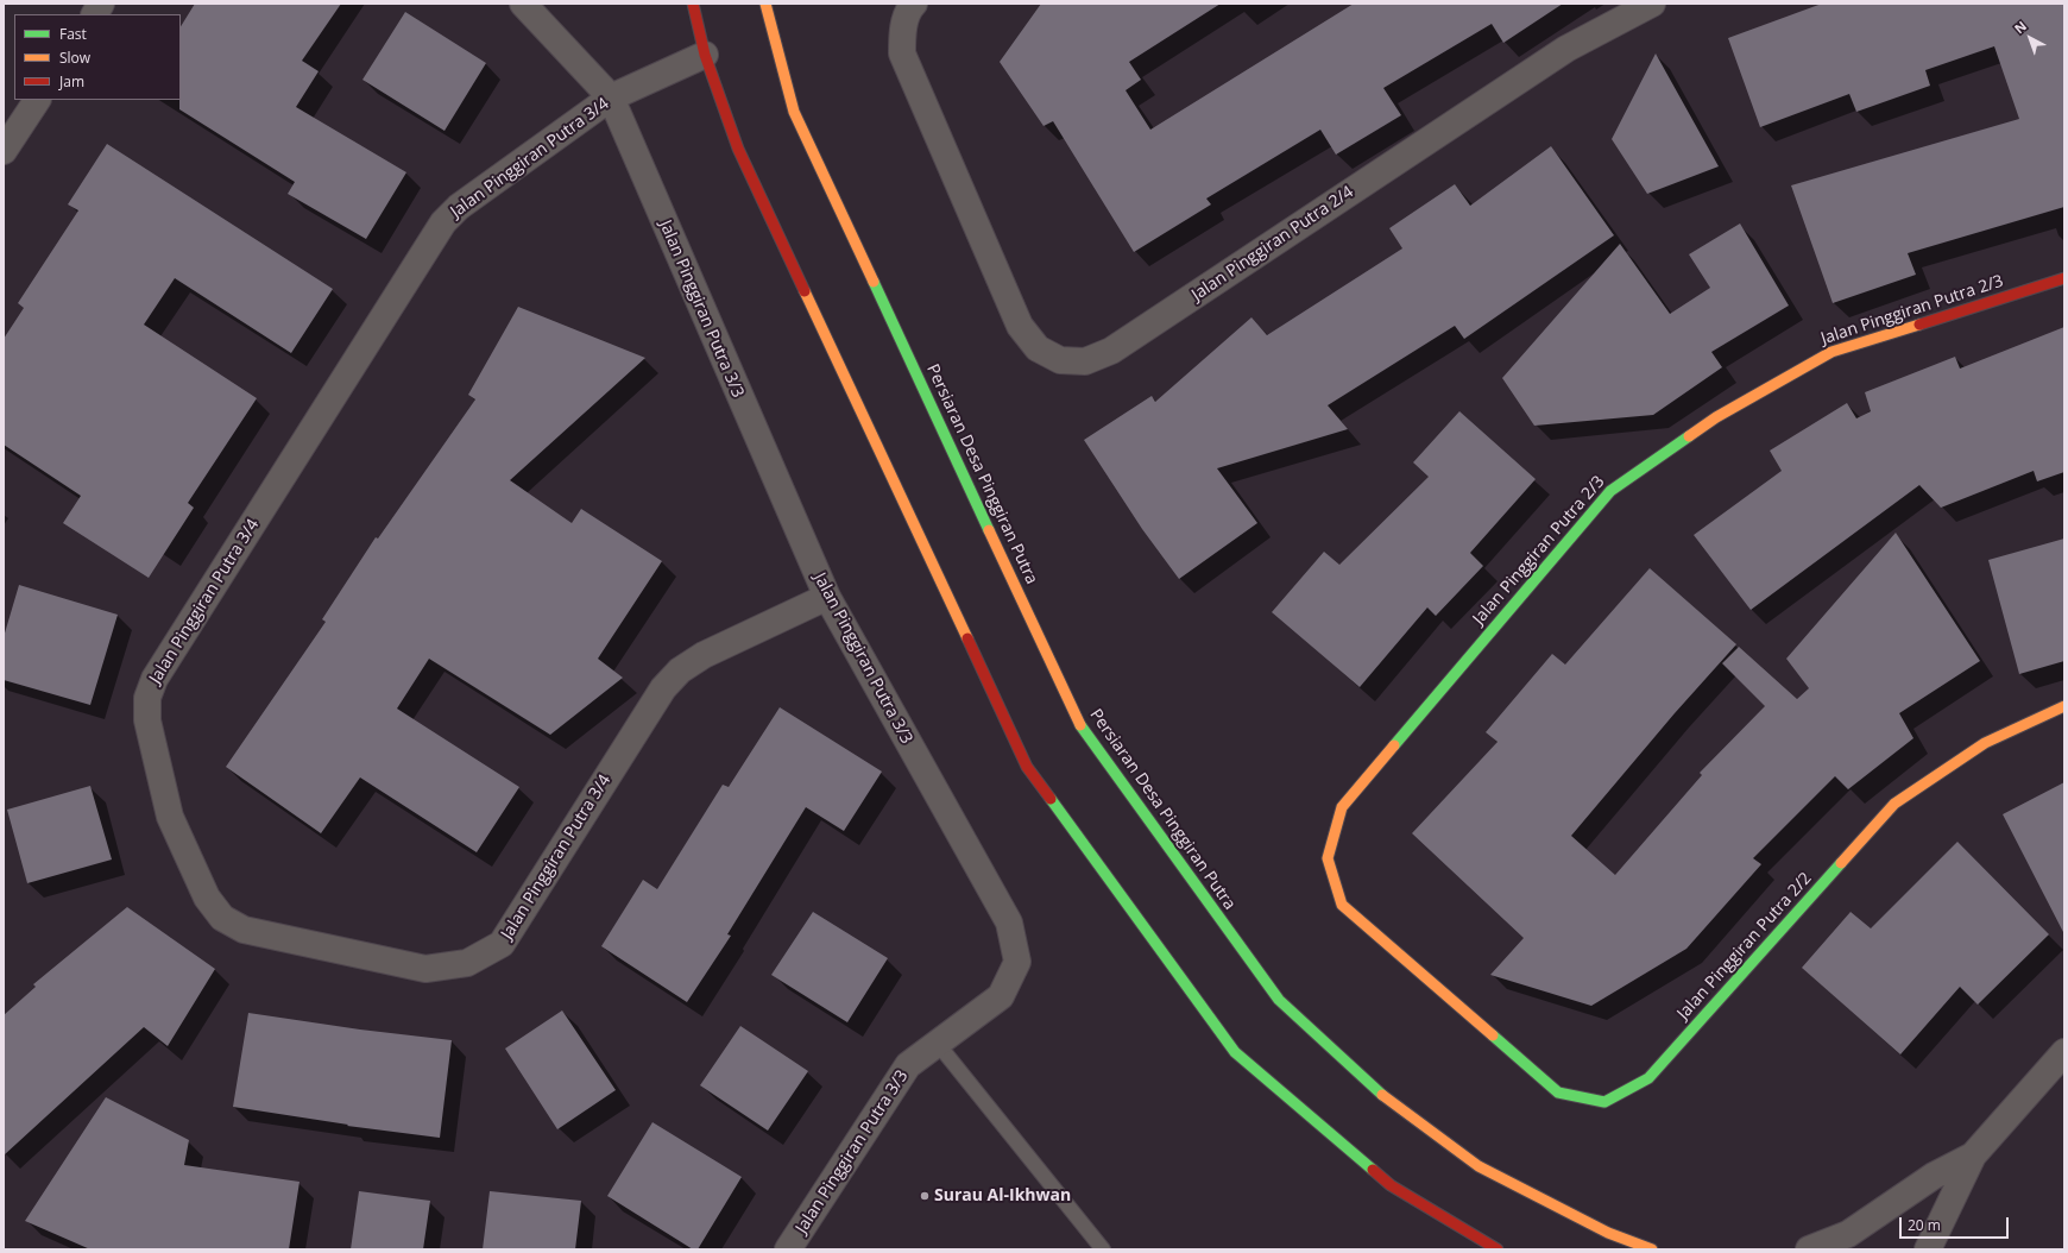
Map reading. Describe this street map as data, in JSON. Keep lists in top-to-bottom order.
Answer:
{
  "streets": {
    "street": [
      "Jalan Pinggiran Putra 3/4",
      "Jalan Pinggiran Putra 2/4",
      "Jalan Pinggiran Putra 3/3",
      "Jalan Pinggiran Putra 2/3",
      "Persiaran Desa Pinggiran Putra",
      "Jalan Pinggiran Putra 2/2"
    ]
  },
  "crossings": [
    ["Jalan Pinggiran Putra 3/4", "Jalan Pinggiran Putra 3/3"],
    ["Jalan Pinggiran Putra 2/3", "Jalan Pinggiran Putra 2/2"]
  ],
  "places": ["Surau Al-Ikhwan"],
  "legend": ["Fast", "Slow", "Jam"],
  "scale_bar": "20 m",
  "north": "top left"
}
